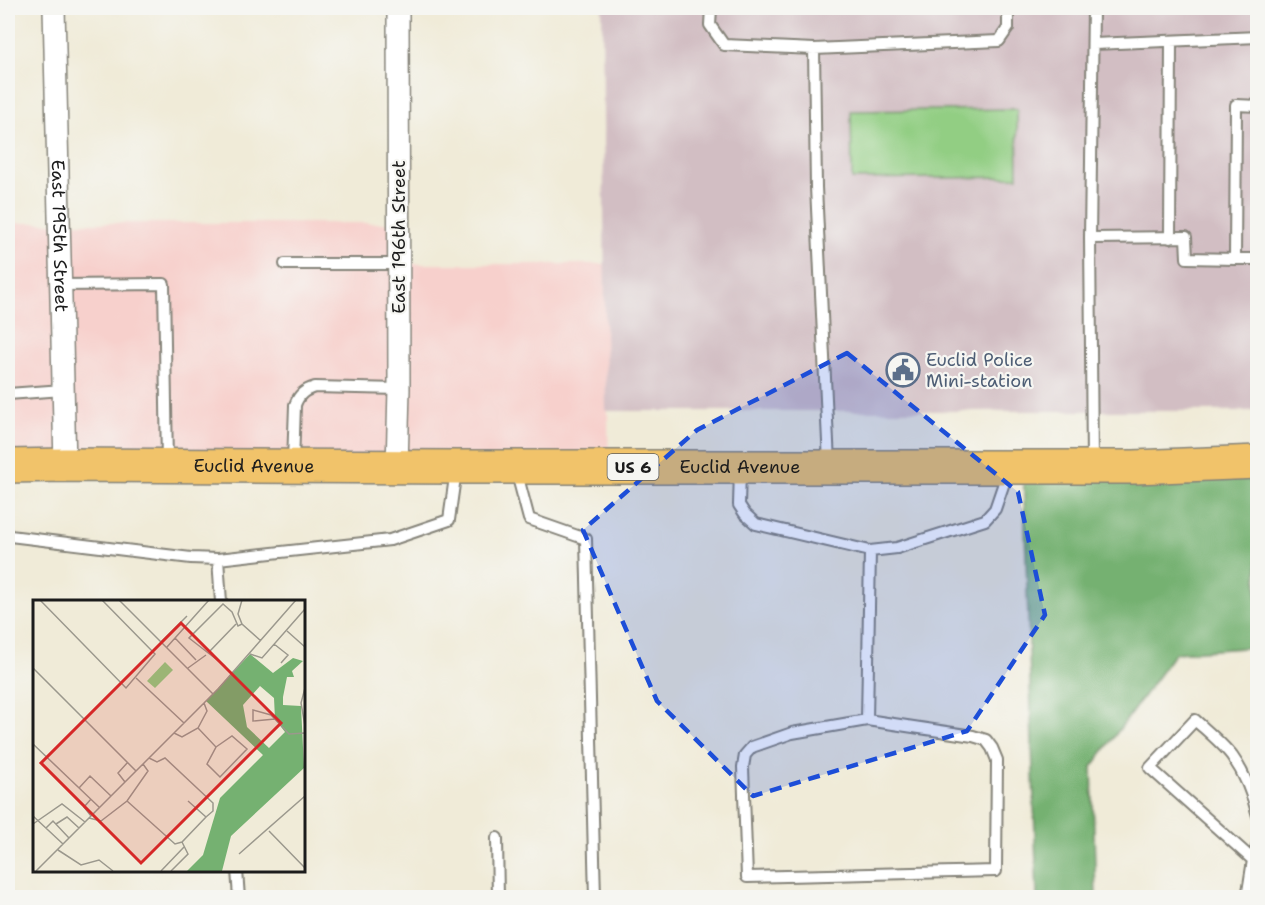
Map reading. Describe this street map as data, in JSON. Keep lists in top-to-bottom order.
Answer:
{
  "streets": {
    "main road": ["Euclid Avenue", "US 6"],
    "street": ["East 195th Street", "East 196th Street"]
  },
  "crossings": [
    ["East 195th Street", "Euclid Avenue"],
    ["East 196th Street", "Euclid Avenue"]
  ],
  "places": {
    "public building": ["Euclid Police Mini-station"]
  }
}
